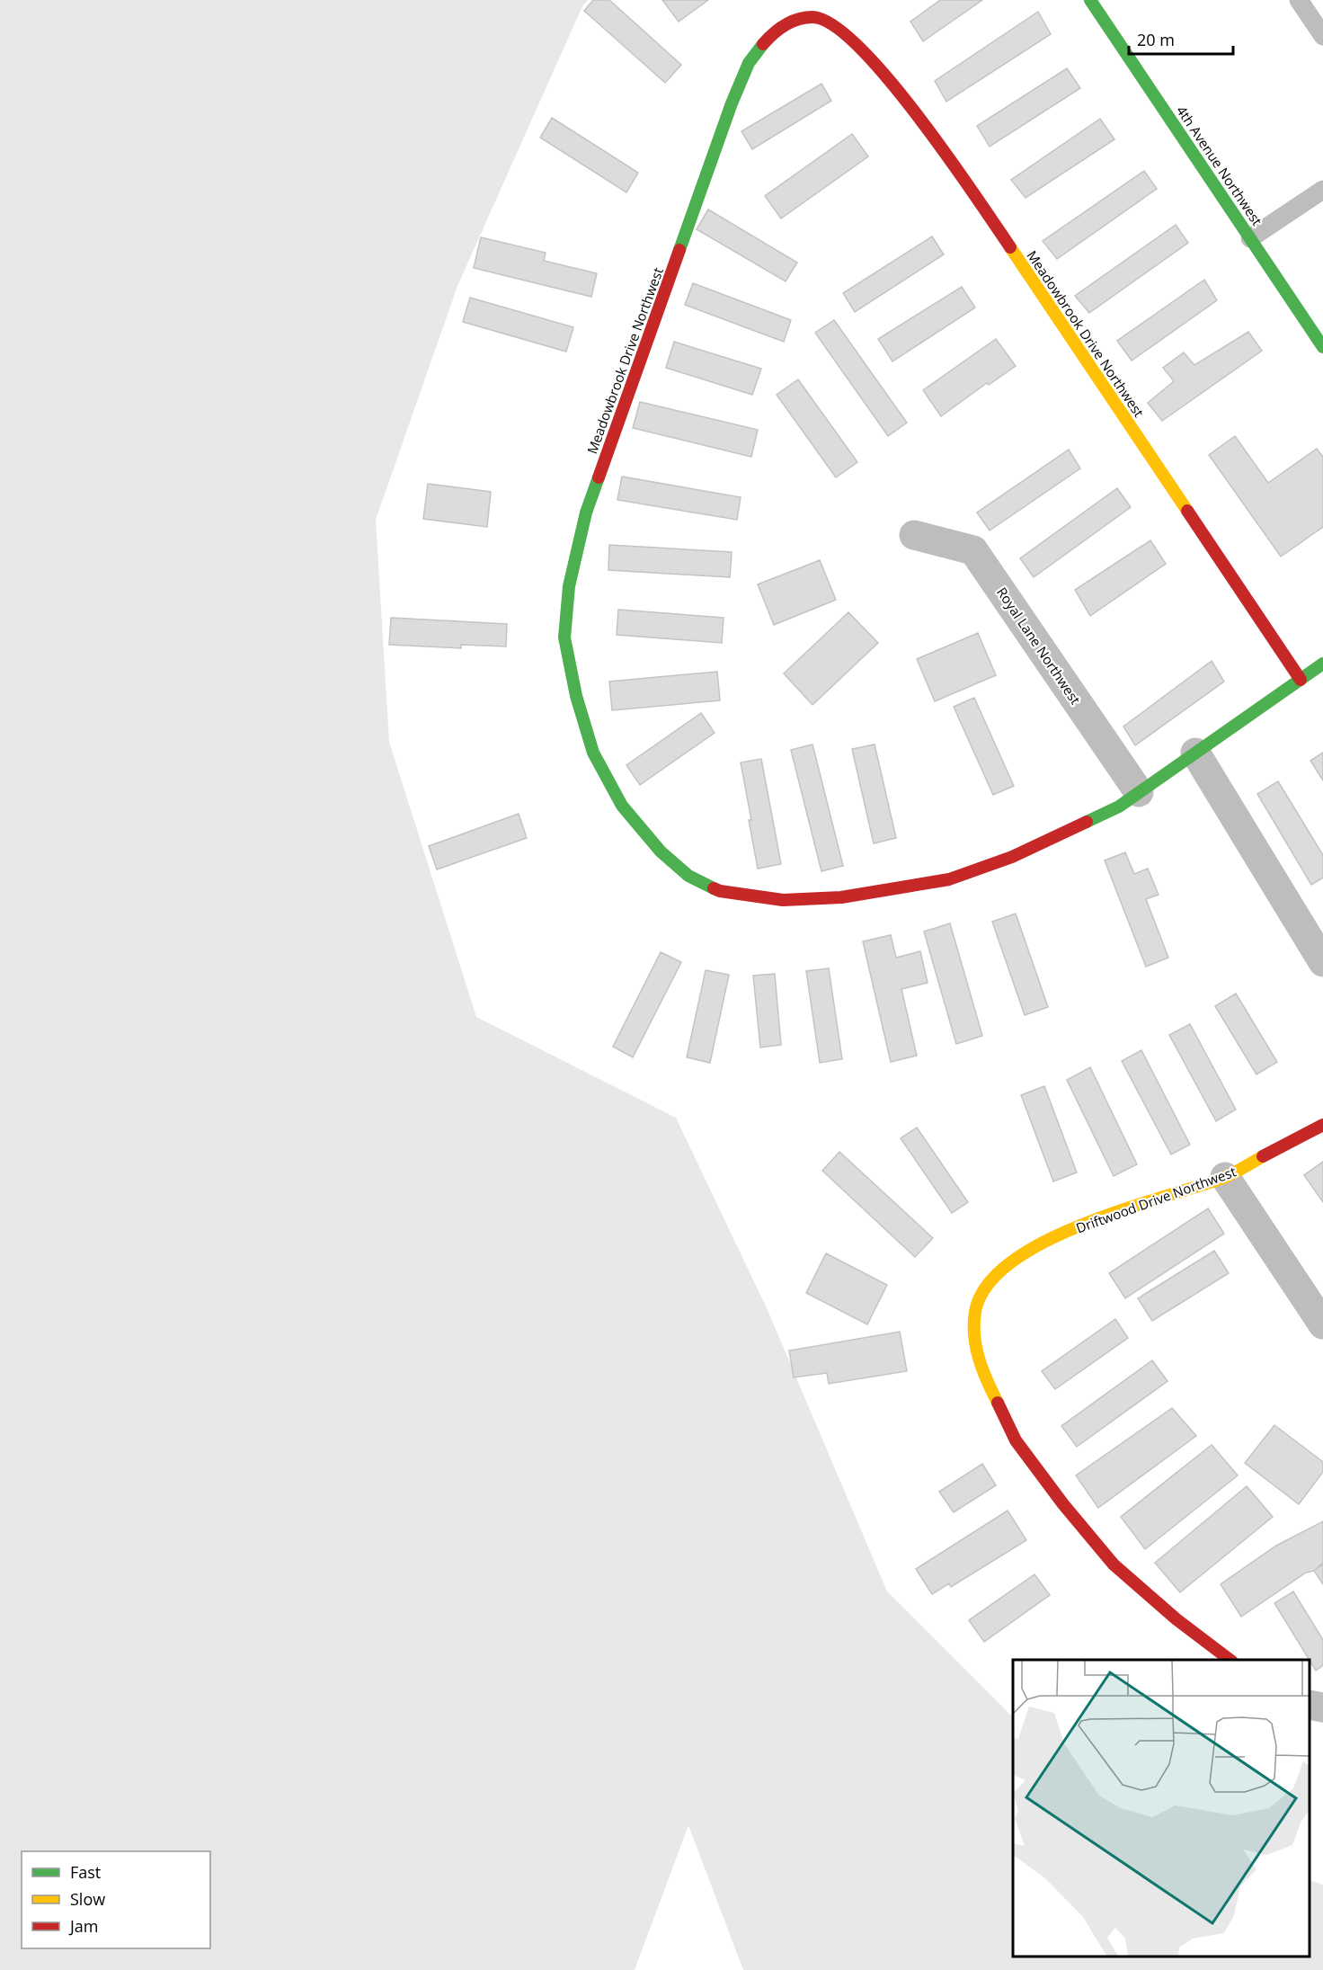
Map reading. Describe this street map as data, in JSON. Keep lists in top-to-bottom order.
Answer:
{
  "streets": {
    "street": [
      "4th Avenue Northwest",
      "Meadowbrook Drive Northwest",
      "Royal Lane Northwest",
      "Driftwood Drive Northwest"
    ]
  },
  "crossings": [
    ["Meadowbrook Drive Northwest", "Royal Lane Northwest"]
  ],
  "legend": ["Fast", "Slow", "Jam"],
  "scale_bar": "20 m"
}
